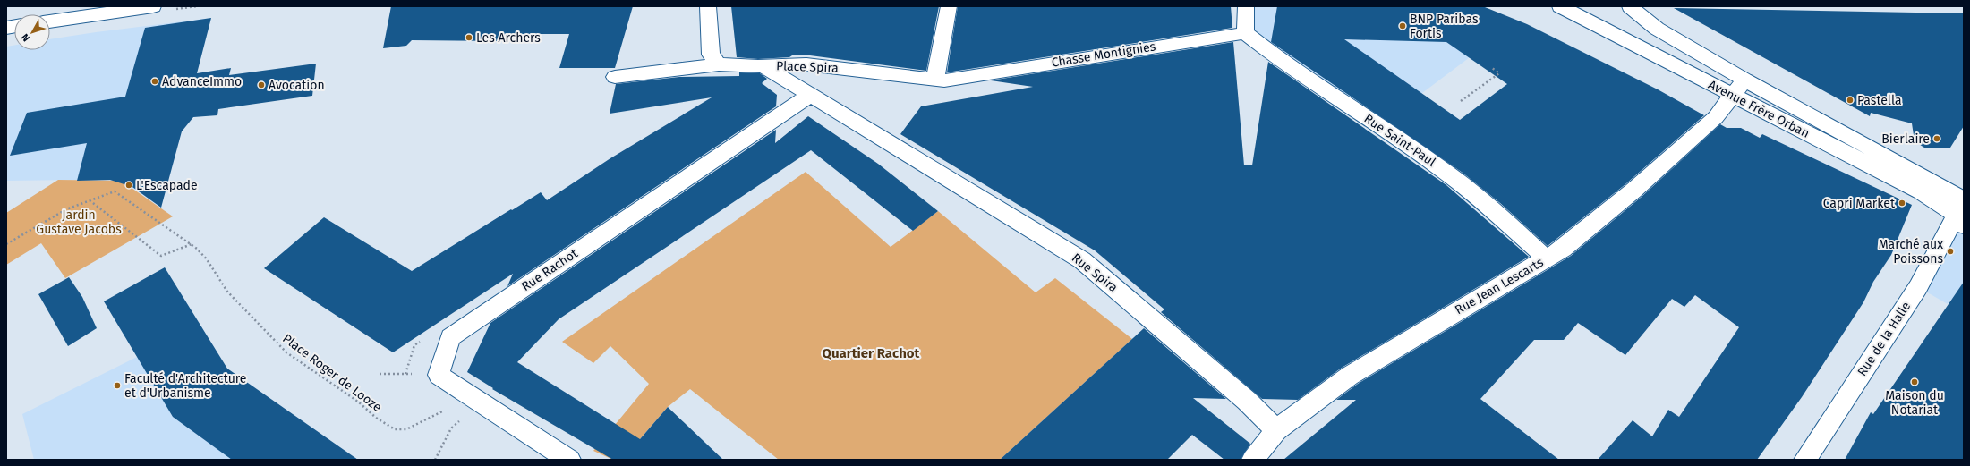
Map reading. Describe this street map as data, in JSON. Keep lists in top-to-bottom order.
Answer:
{
  "streets": {
    "street": [
      "Chasse Montignies",
      "Place Spira",
      "Avenue Frère Orban",
      "Rue Saint-Paul",
      "Rue Rachot",
      "Rue Spira",
      "Rue Jean Lescarts",
      "Rue de la Halle"
    ],
    "path": ["Place Roger de Looze"]
  },
  "crossings": [
    ["Chasse Montignies", "Place Spira"],
    ["Chasse Montignies", "Rue Saint-Paul"],
    ["Place Spira", "Rue Rachot"],
    ["Place Spira", "Rue Spira"],
    ["Avenue Frère Orban", "Rue Jean Lescarts"],
    ["Avenue Frère Orban", "Rue de la Halle"],
    ["Rue Saint-Paul", "Rue Jean Lescarts"],
    ["Rue Rachot", "Place Roger de Looze"],
    ["Rue Spira", "Rue Jean Lescarts"]
  ],
  "districts": ["Quartier Rachot"],
  "parks": ["Jardin Gustave Jacobs"],
  "places": [
    "BNP Paribas Fortis",
    "Les Archers",
    "AdvanceImmo",
    "Avocation",
    "Pastella",
    "Bierlaire",
    "L'Escapade",
    "Capri Market",
    "Marché aux Poissons",
    "Maison du Notariat",
    "Faculté d'Architecture et d'Urbanisme"
  ],
  "north": "bottom left"
}
